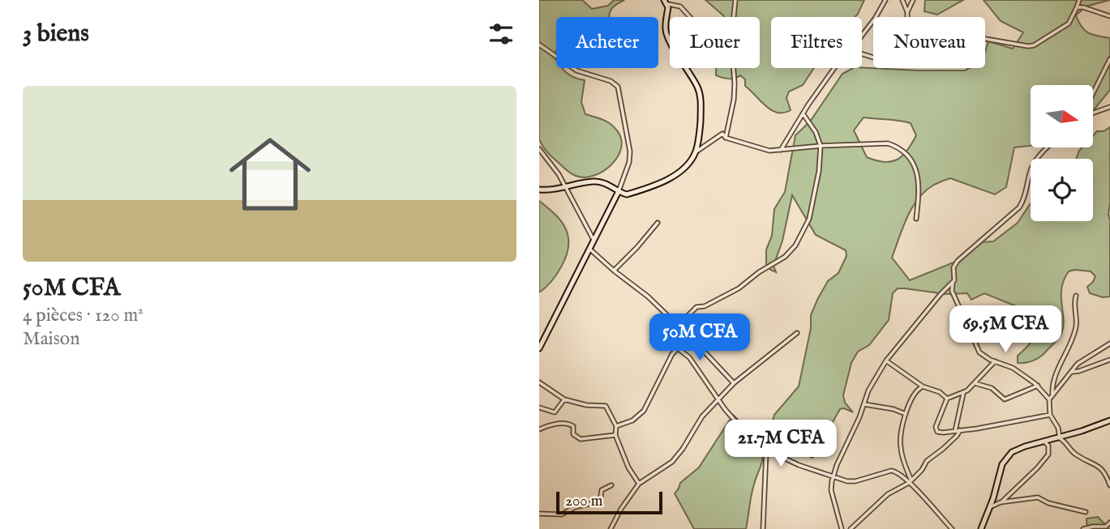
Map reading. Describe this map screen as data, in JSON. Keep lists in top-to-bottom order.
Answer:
{
  "scale_bar": "200 m",
  "north": "right",
  "page": {
    "heading": "3 biens",
    "chip": [
      "Acheter",
      "Louer",
      "Filtres",
      "Nouveau"
    ],
    "list": [
      {
        "name": "50M CFA",
        "note": "4 pièces · 120 m² · Maison"
      }
    ],
    "price": ["69.5M CFA", "50M CFA", "21.7M CFA"],
    "scale": "200 m"
  }
}
